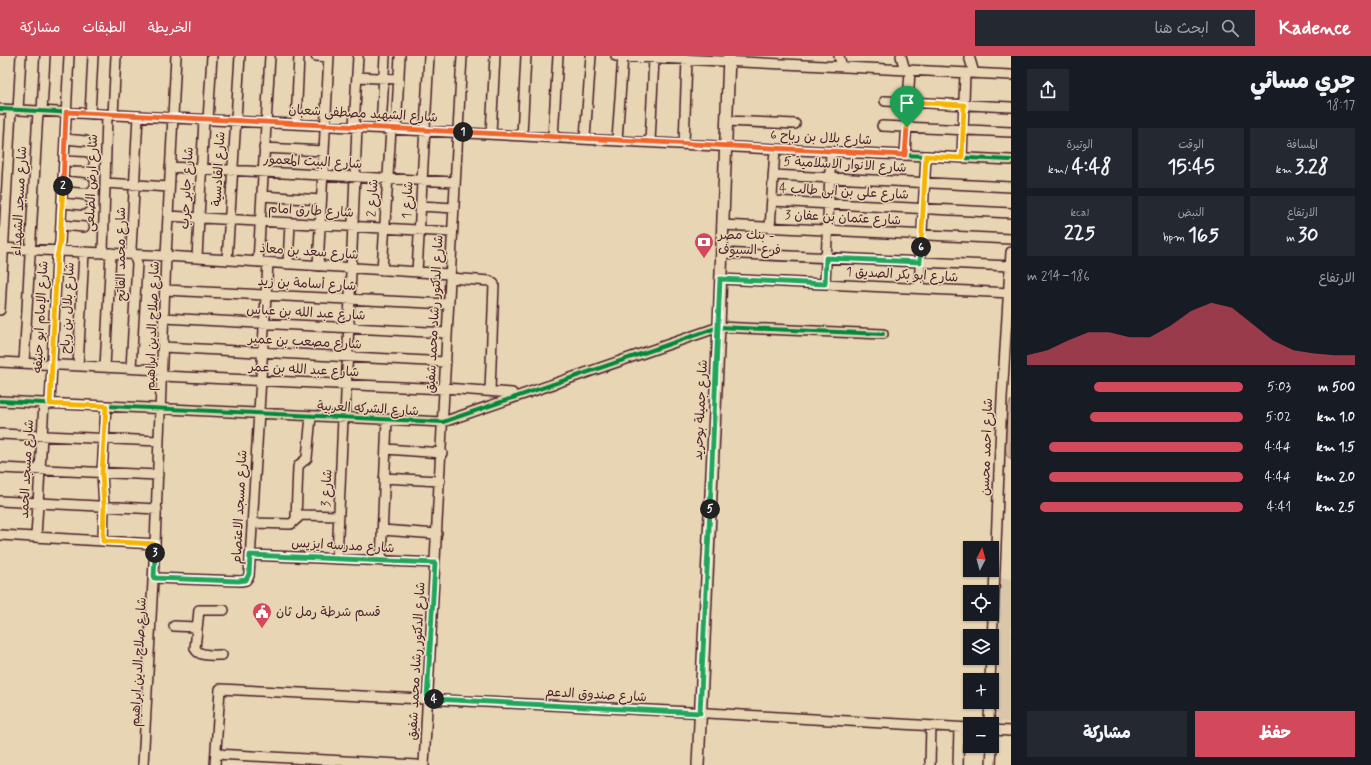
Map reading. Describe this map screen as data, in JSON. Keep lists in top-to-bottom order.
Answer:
{
  "streets": {
    "main road": ["شارع جميلة بوحريد"],
    "street": [
      "شارع الشهيد مصطفى شعبان",
      "شارع بلال بن رباح 6",
      "شارع البيت المعمور",
      "شارع الانوار الاسلامية 5",
      "شارع القادسية",
      "شارع ارض الضلعى",
      "شارع جابر حرب",
      "شارع على بن ابى طالب 4",
      "شارع 2",
      "شارع 1",
      "شارع مسجد الشهداء",
      "شارع طارق امام",
      "شارع عثمان بن عفان 3",
      "شارع سعد بن معاذ",
      "شارع محمد الفاتح",
      "شارع ابو بكر الصديق 1",
      "شارع أسامة بن زيد",
      "شارع بلال بن رباح",
      "شارع عبد الله بن عباس",
      "شارع الدكتور رشاد محمد شفيق",
      "شارع الإمام ابو حنيفه",
      "شارع صلاح الدين ابراهيم",
      "شارع مصعب بن عمير",
      "شارع عبد الله بن عمر",
      "شارع الشركه العربية",
      "شارع احمد محسن",
      "شارع مسجد الحمد",
      "شارع 3",
      "شارع مسجد الاعتصام",
      "شارع مدرسه ايزيس",
      "شارع صندوق الدعم"
    ]
  },
  "crossings": [
    ["شارع الشهيد مصطفى شعبان", "شارع بلال بن رباح 6"],
    ["شارع الشهيد مصطفى شعبان", "شارع القادسية"],
    ["شارع الشهيد مصطفى شعبان", "شارع ارض الضلعى"],
    ["شارع الشهيد مصطفى شعبان", "شارع جابر حرب"],
    ["شارع الشهيد مصطفى شعبان", "شارع 2"],
    ["شارع الشهيد مصطفى شعبان", "شارع 1"],
    ["شارع الشهيد مصطفى شعبان", "شارع مسجد الشهداء"],
    ["شارع الشهيد مصطفى شعبان", "شارع محمد الفاتح"],
    ["شارع الشهيد مصطفى شعبان", "شارع الدكتور رشاد محمد شفيق"],
    ["شارع الشهيد مصطفى شعبان", "شارع الإمام ابو حنيفه"],
    ["شارع الشهيد مصطفى شعبان", "شارع صلاح الدين ابراهيم"],
    ["شارع الشهيد مصطفى شعبان", "شارع جميلة بوحريد"],
    ["شارع بلال بن رباح 6", "شارع جميلة بوحريد"],
    ["شارع البيت المعمور", "شارع القادسية"],
    ["شارع البيت المعمور", "شارع جابر حرب"],
    ["شارع البيت المعمور", "شارع 2"],
    ["شارع البيت المعمور", "شارع 1"],
    ["شارع البيت المعمور", "شارع الدكتور رشاد محمد شفيق"],
    ["شارع البيت المعمور", "شارع صلاح الدين ابراهيم"],
    ["شارع القادسية", "شارع طارق امام"],
    ["شارع القادسية", "شارع سعد بن معاذ"],
    ["شارع ارض الضلعى", "شارع سعد بن معاذ"],
    ["شارع ارض الضلعى", "شارع عبد الله بن عمر"],
    ["شارع جابر حرب", "شارع طارق امام"],
    ["شارع جابر حرب", "شارع سعد بن معاذ"],
    ["شارع 2", "شارع طارق امام"],
    ["شارع 2", "شارع سعد بن معاذ"],
    ["شارع 1", "شارع طارق امام"],
    ["شارع 1", "شارع سعد بن معاذ"],
    ["شارع مسجد الشهداء", "شارع سعد بن معاذ"],
    ["شارع مسجد الشهداء", "شارع عبد الله بن عمر"],
    ["شارع طارق امام", "شارع الدكتور رشاد محمد شفيق"],
    ["شارع طارق امام", "شارع صلاح الدين ابراهيم"],
    ["شارع عثمان بن عفان 3", "شارع جميلة بوحريد"],
    ["شارع سعد بن معاذ", "شارع محمد الفاتح"],
    ["شارع سعد بن معاذ", "شارع بلال بن رباح"],
    ["شارع سعد بن معاذ", "شارع الدكتور رشاد محمد شفيق"],
    ["شارع سعد بن معاذ", "شارع الإمام ابو حنيفه"],
    ["شارع سعد بن معاذ", "شارع صلاح الدين ابراهيم"],
    ["شارع سعد بن معاذ", "شارع عبد الله بن عمر"],
    ["شارع سعد بن معاذ", "شارع 3"],
    ["شارع سعد بن معاذ", "شارع مسجد الاعتصام"],
    ["شارع محمد الفاتح", "شارع عبد الله بن عمر"],
    ["شارع ابو بكر الصديق 1", "شارع جميلة بوحريد"],
    ["شارع ابو بكر الصديق 1", "شارع احمد محسن"],
    ["شارع أسامة بن زيد", "شارع الدكتور رشاد محمد شفيق"],
    ["شارع أسامة بن زيد", "شارع صلاح الدين ابراهيم"],
    ["شارع أسامة بن زيد", "شارع 3"],
    ["شارع أسامة بن زيد", "شارع مسجد الاعتصام"],
    ["شارع بلال بن رباح", "شارع عبد الله بن عمر"],
    ["شارع عبد الله بن عباس", "شارع الدكتور رشاد محمد شفيق"],
    ["شارع عبد الله بن عباس", "شارع صلاح الدين ابراهيم"],
    ["شارع عبد الله بن عباس", "شارع 3"],
    ["شارع عبد الله بن عباس", "شارع مسجد الاعتصام"],
    ["شارع الدكتور رشاد محمد شفيق", "شارع مصعب بن عمير"],
    ["شارع الدكتور رشاد محمد شفيق", "شارع عبد الله بن عمر"],
    ["شارع الدكتور رشاد محمد شفيق", "شارع الشركه العربية"],
    ["شارع الدكتور رشاد محمد شفيق", "شارع مدرسه ايزيس"],
    ["شارع الدكتور رشاد محمد شفيق", "شارع صندوق الدعم"],
    ["شارع الإمام ابو حنيفه", "شارع عبد الله بن عمر"],
    ["شارع الإمام ابو حنيفه", "شارع الشركه العربية"],
    ["شارع الإمام ابو حنيفه", "شارع مسجد الحمد"],
    ["شارع صلاح الدين ابراهيم", "شارع مصعب بن عمير"],
    ["شارع صلاح الدين ابراهيم", "شارع عبد الله بن عمر"],
    ["شارع صلاح الدين ابراهيم", "شارع الشركه العربية"],
    ["شارع صلاح الدين ابراهيم", "شارع مسجد الاعتصام"],
    ["شارع مصعب بن عمير", "شارع 3"],
    ["شارع مصعب بن عمير", "شارع مسجد الاعتصام"],
    ["شارع عبد الله بن عمر", "شارع 3"],
    ["شارع عبد الله بن عمر", "شارع مسجد الاعتصام"],
    ["شارع الشركه العربية", "شارع جميلة بوحريد"],
    ["شارع الشركه العربية", "شارع مسجد الحمد"],
    ["شارع الشركه العربية", "شارع 3"],
    ["شارع الشركه العربية", "شارع مسجد الاعتصام"],
    ["شارع جميلة بوحريد", "شارع صندوق الدعم"],
    ["شارع 3", "شارع مدرسه ايزيس"],
    ["شارع مسجد الاعتصام", "شارع مدرسه ايزيس"]
  ],
  "places": {
    "bank": ["بنك مصر - فرع السيوف"],
    "public building": ["قسم شرطة رمل ثان"]
  },
  "north": "top",
  "page": {
    "header": "Kadence",
    "search": "ابحث هنا",
    "nav": ["الخريطة", "الطبقات", "مشاركة"],
    "heading": ["جري مسائي", "18:17"],
    "pins": [
      "1",
      "2",
      "6",
      "5",
      "3",
      "4"
    ],
    "stats": [
      ["المسافة", "3.28 km"],
      ["الوقت", "15:45"],
      ["الوتيرة", "4:48 /km"],
      ["الارتفاع", "30 m"],
      ["النبض", "165 bpm"],
      ["kcal", "225"]
    ],
    "chart": ["الارتفاع", "186–214 m"],
    "list": [
      {
        "name": "500 m",
        "note": "5:03"
      },
      {
        "name": "1.0 km",
        "note": "5:02"
      },
      {
        "name": "1.5 km",
        "note": "4:44"
      },
      {
        "name": "2.0 km",
        "note": "4:44"
      },
      {
        "name": "2.5 km",
        "note": "4:41"
      }
    ],
    "map_buttons": ["+", "−"],
    "buttons": ["حفظ", "مشاركة"]
  }
}
